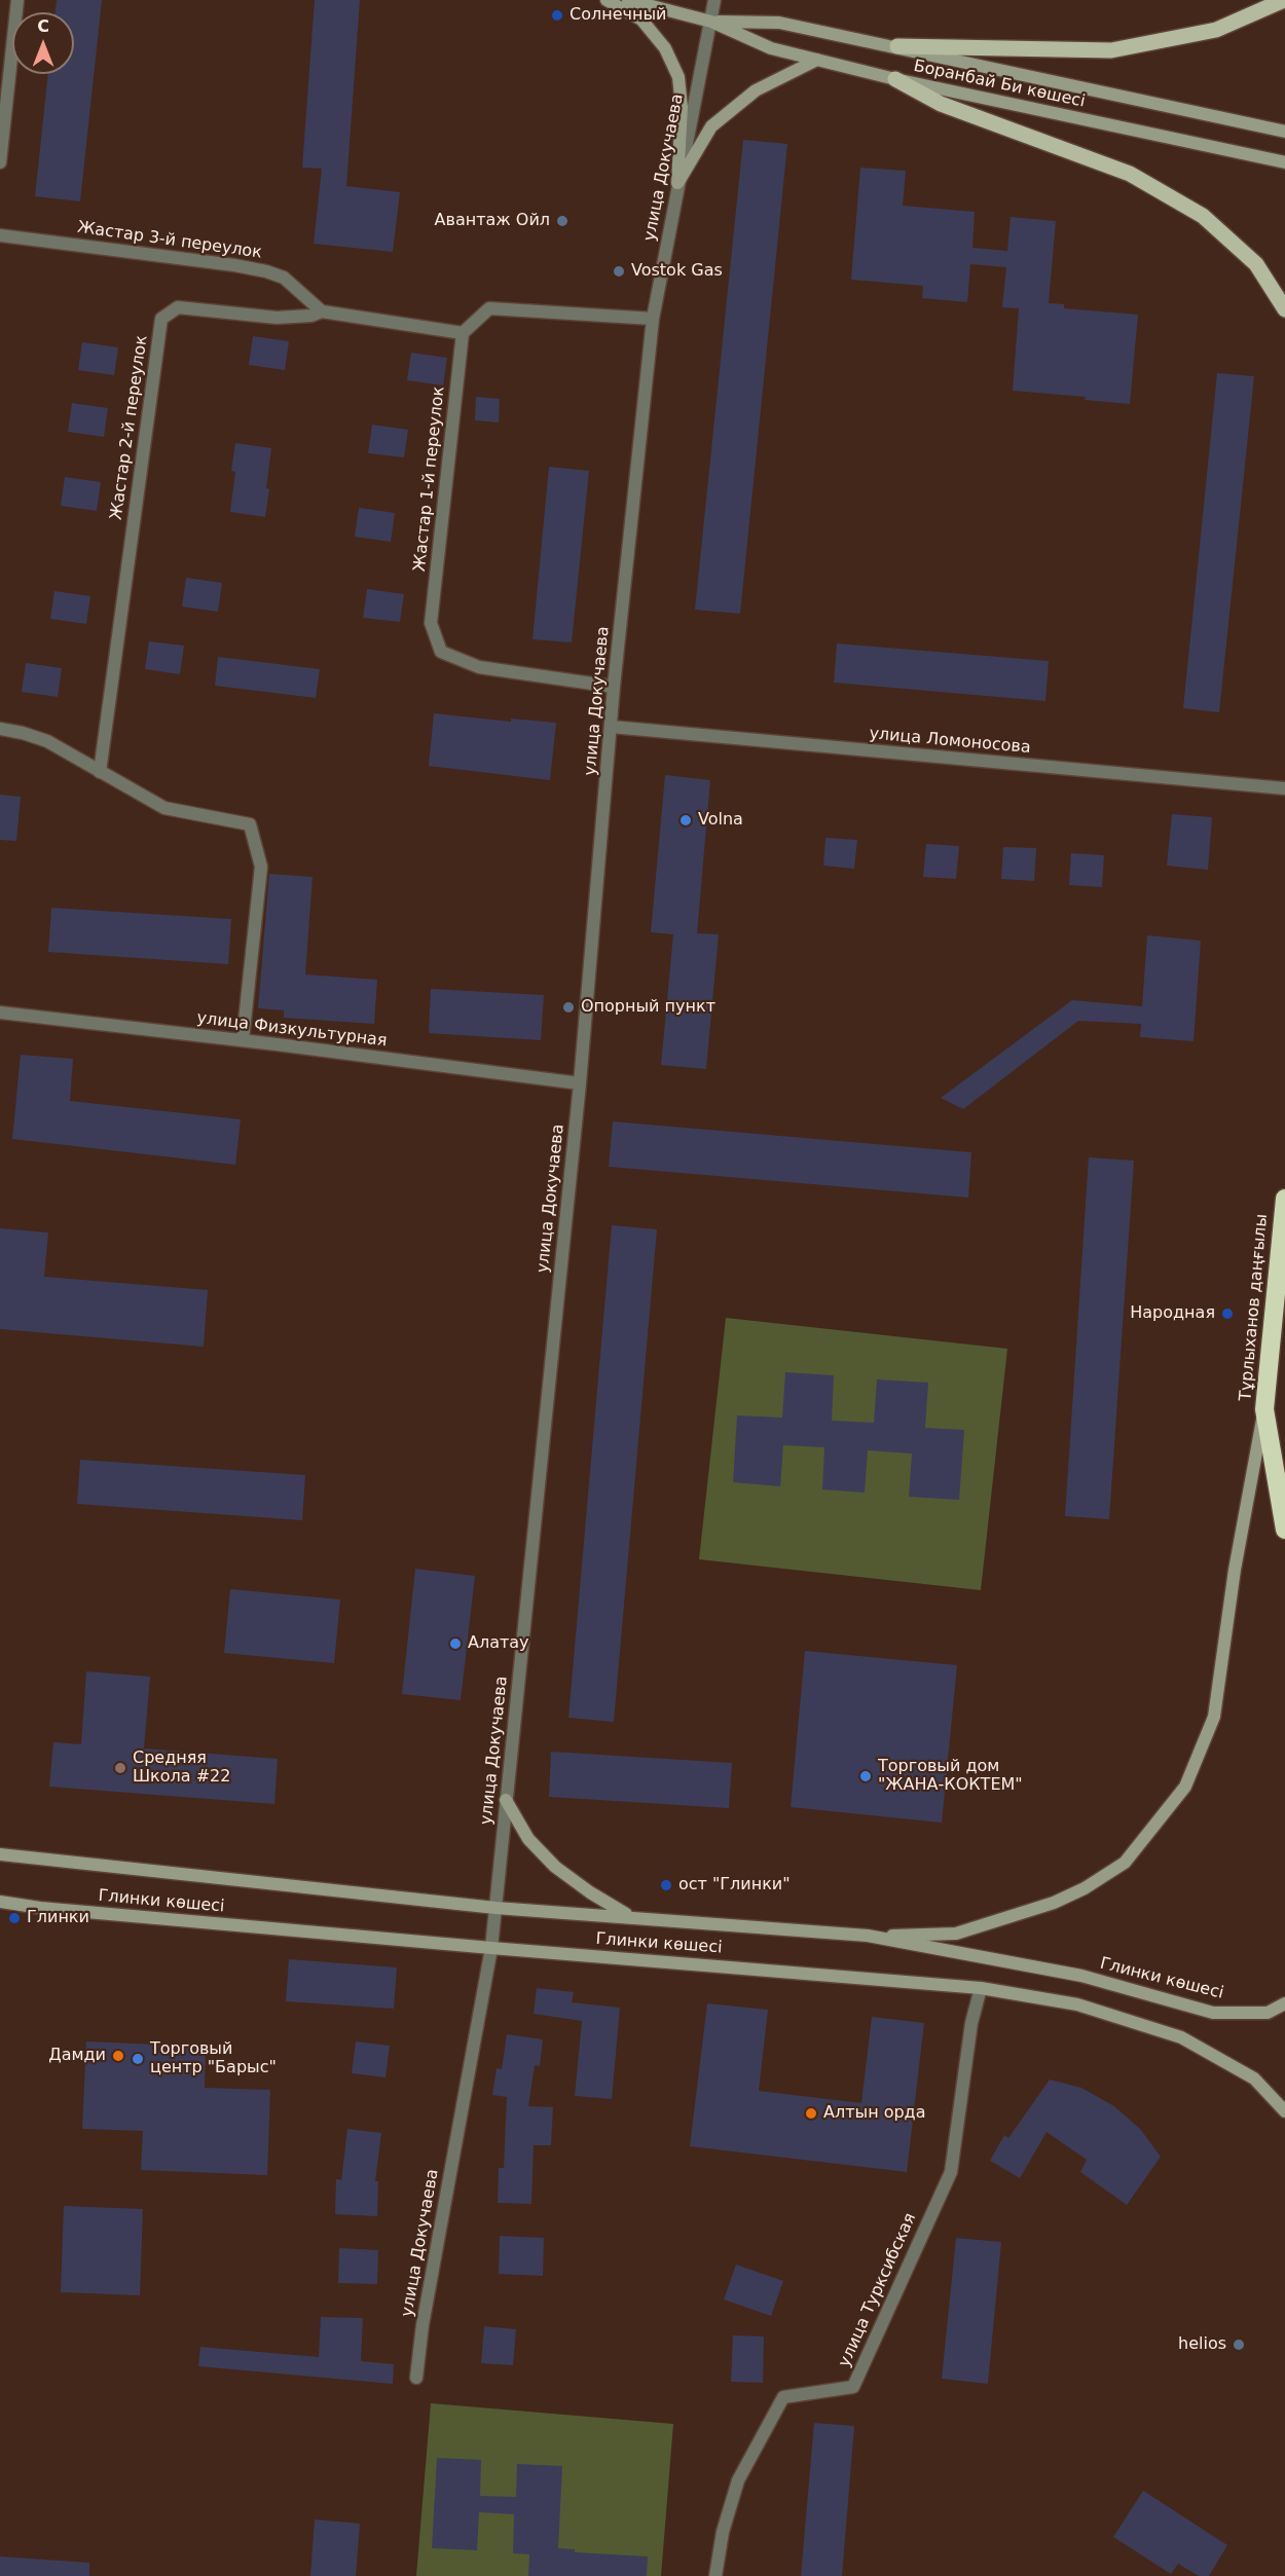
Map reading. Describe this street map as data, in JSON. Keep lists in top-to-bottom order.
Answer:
{
  "streets": {
    "highway": ["Тұрлыханов даңғылы"],
    "main road": ["Боранбай Би көшесі", "Глинки көшесі"],
    "street": [
      "улица Докучаева",
      "Жастар 3-й переулок",
      "Жастар 2-й переулок",
      "Жастар 1-й переулок",
      "улица Ломоносова",
      "улица Физкультурная",
      "улица Турксибская"
    ]
  },
  "crossings": [
    ["Боранбай Би көшесі", "улица Докучаева"],
    ["улица Докучаева", "Жастар 1-й переулок"],
    ["улица Докучаева", "улица Ломоносова"],
    ["улица Докучаева", "улица Физкультурная"],
    ["улица Докучаева", "Глинки көшесі"],
    ["Жастар 3-й переулок", "Жастар 2-й переулок"],
    ["Жастар 2-й переулок", "Жастар 1-й переулок"],
    ["Глинки көшесі", "улица Турксибская"]
  ],
  "places": [
    "Солнечный",
    "Авантаж Ойл",
    "Vostok Gas",
    "Volna",
    "Опорный пункт",
    "Народная",
    "Алатау",
    "Средняя Школа #22",
    "Торговый дом \"ЖАНА-КОКТЕМ\"",
    "ост \"Глинки\"",
    "Глинки",
    "Дамди",
    "Торговый центр \"Барыс\"",
    "Алтын орда",
    "helios"
  ],
  "north": "top"
}
